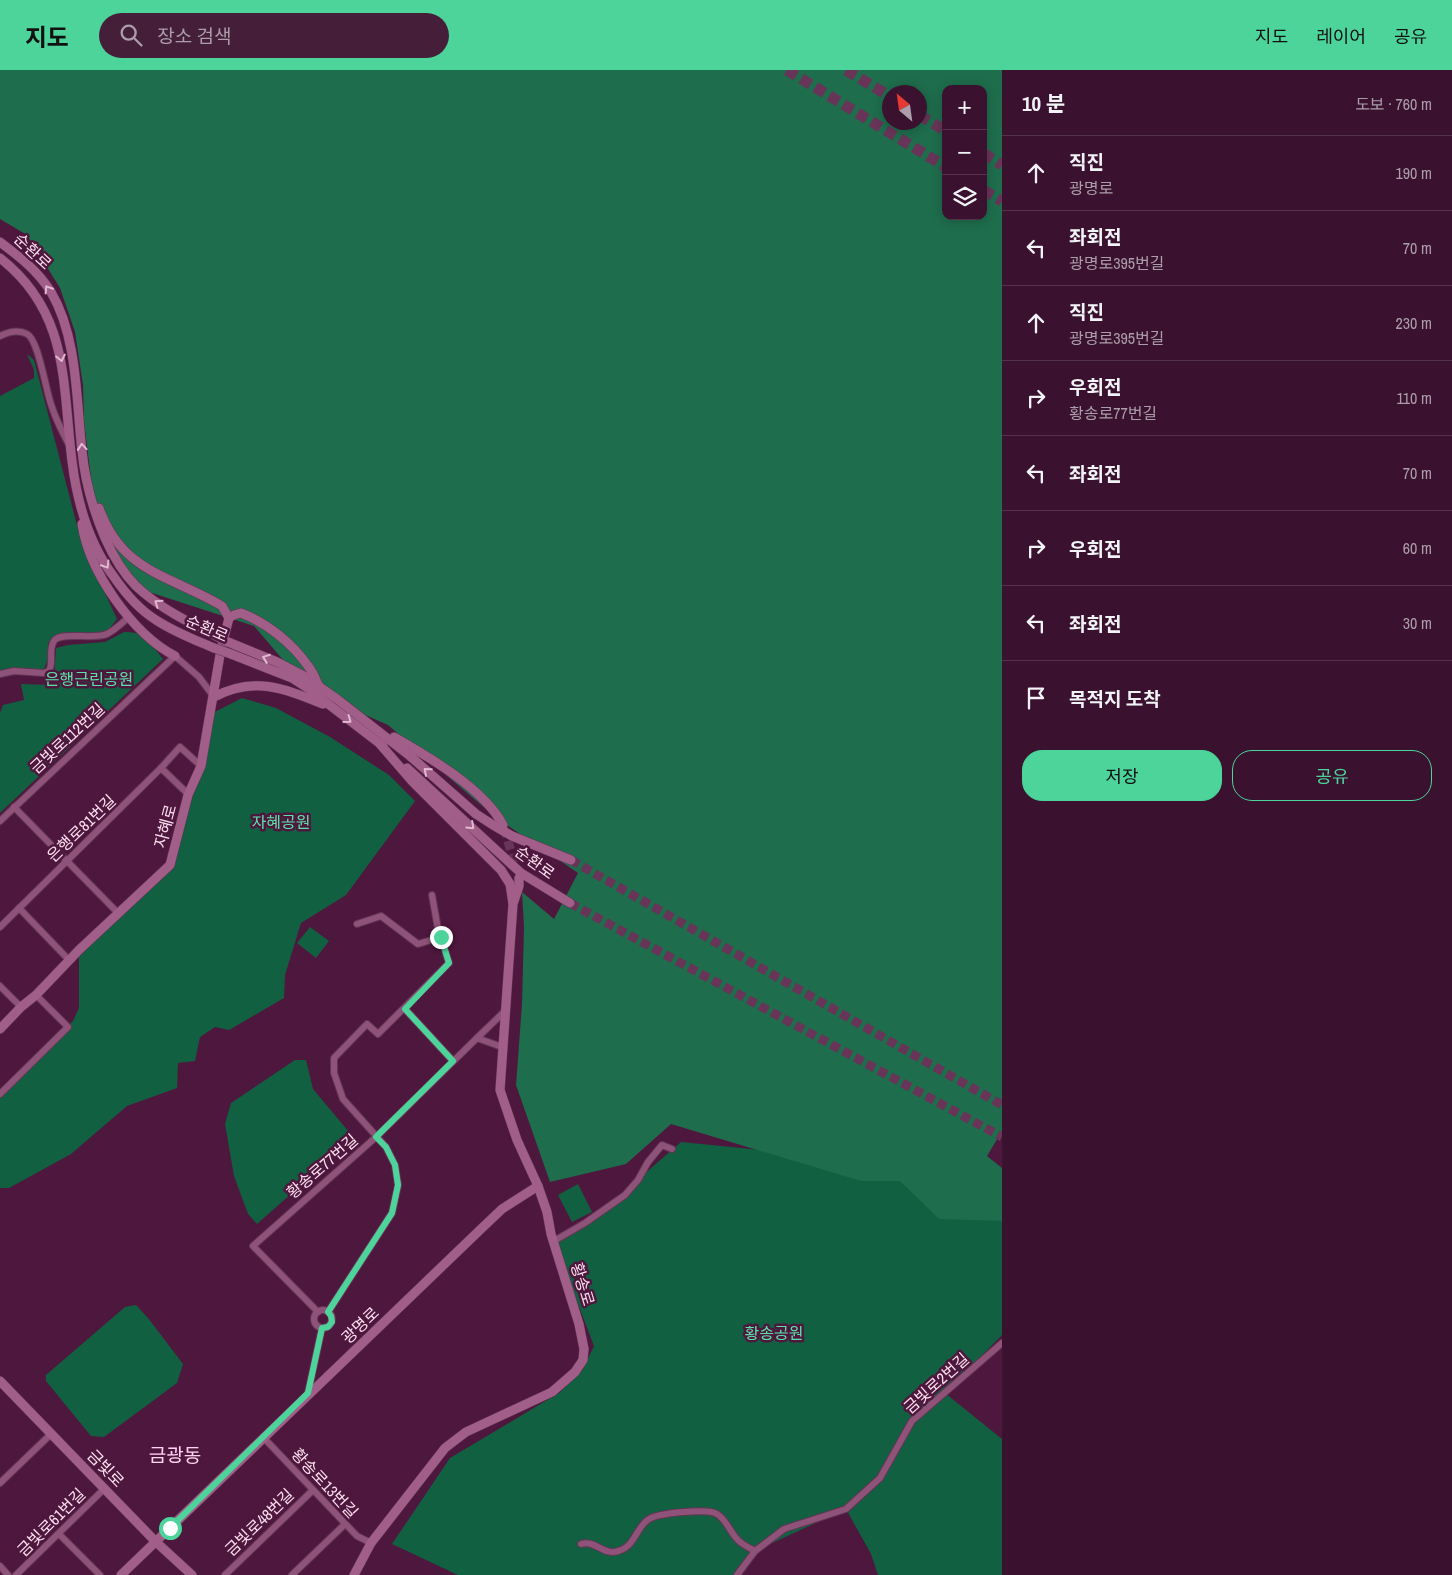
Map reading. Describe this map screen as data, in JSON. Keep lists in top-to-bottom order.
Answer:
{
  "streets": {
    "main road": [
      "순환로",
      "자혜로",
      "황송로",
      "광명로",
      "금빛로"
    ],
    "street": [
      "금빛로112번길",
      "은행로81번길",
      "황송로77번길",
      "금빛로2번길",
      "황송로13번길",
      "금빛로61번길",
      "금빛로48번길"
    ]
  },
  "crossings": [
    ["자혜로", "은행로81번길"],
    ["황송로77번길", "황송로"],
    ["황송로", "광명로"],
    ["황송로", "황송로13번길"],
    ["광명로", "금빛로"],
    ["광명로", "황송로13번길"],
    ["금빛로", "금빛로61번길"],
    ["황송로13번길", "금빛로48번길"]
  ],
  "districts": ["금광동"],
  "parks": ["은행근린공원", "자혜공원", "황송공원"],
  "north": "top left",
  "page": {
    "header": "지도",
    "search": "장소 검색",
    "nav": ["지도", "레이어", "공유"],
    "heading": ["10 분", "도보 · 760 m"],
    "map_buttons": ["+", "−"],
    "list": [
      ["직진", "광명로", "190 m"],
      ["좌회전", "광명로395번길", "70 m"],
      ["직진", "광명로395번길", "230 m"],
      ["우회전", "황송로77번길", "110 m"],
      ["좌회전", "70 m"],
      ["우회전", "60 m"],
      ["좌회전", "30 m"],
      "목적지 도착"
    ],
    "buttons": ["저장", "공유"]
  }
}
